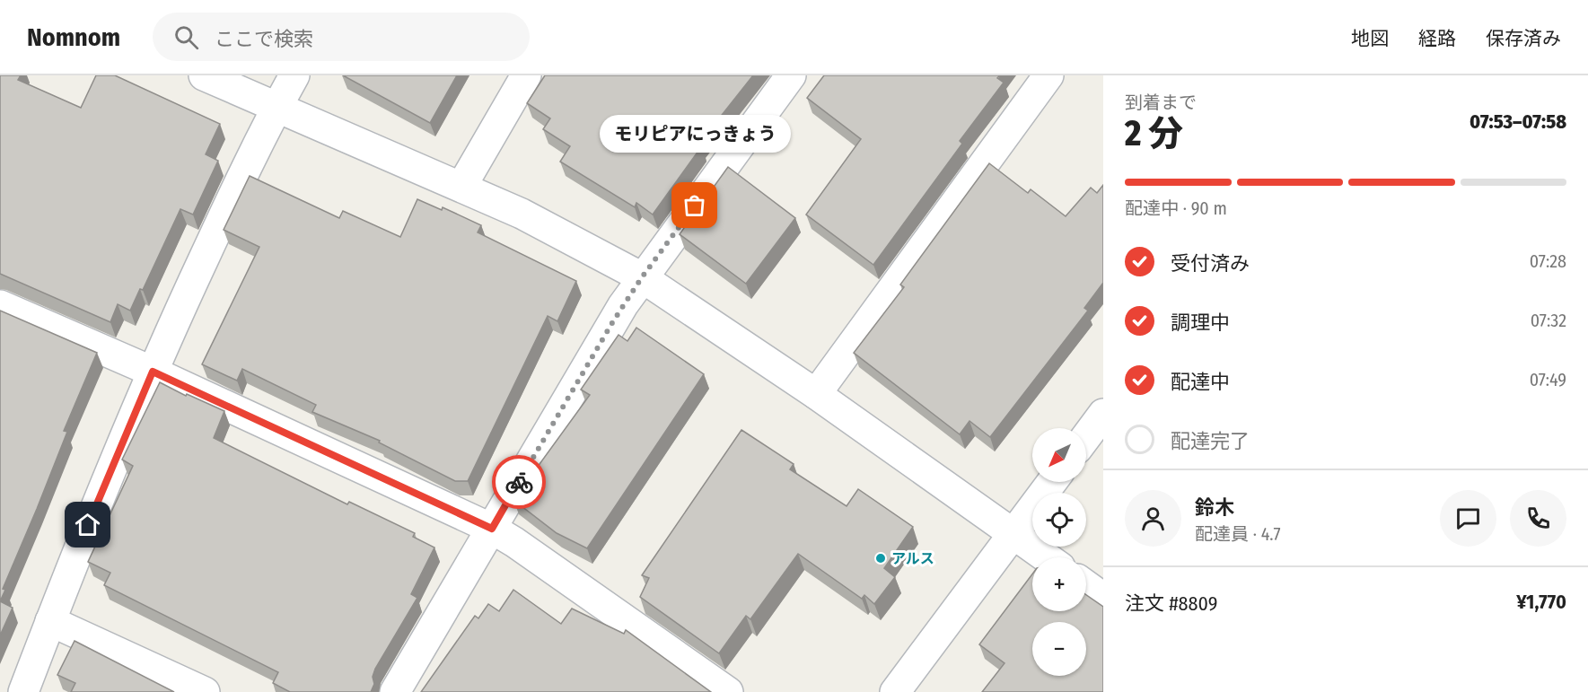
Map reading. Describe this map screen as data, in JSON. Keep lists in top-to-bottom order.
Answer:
{
  "places": ["モリピアにっきょう", "アルス"],
  "north": "bottom left",
  "page": {
    "header": "Nomnom",
    "search": "ここで検索",
    "nav": ["地図", "経路", "保存済み"],
    "heading": ["2 分", "到着まで", "07:53–07:58"],
    "panel": [
      "鈴木",
      "配達員 · 4.7",
      "注文 #8809",
      "¥1,770"
    ],
    "bubble": "モリピアにっきょう",
    "bar": "配達中 · 90 m",
    "list": [
      ["受付済み", "07:28"],
      ["調理中", "07:32"],
      ["配達中", "07:49"],
      "配達完了"
    ],
    "map_buttons": ["+", "−"]
  }
}
